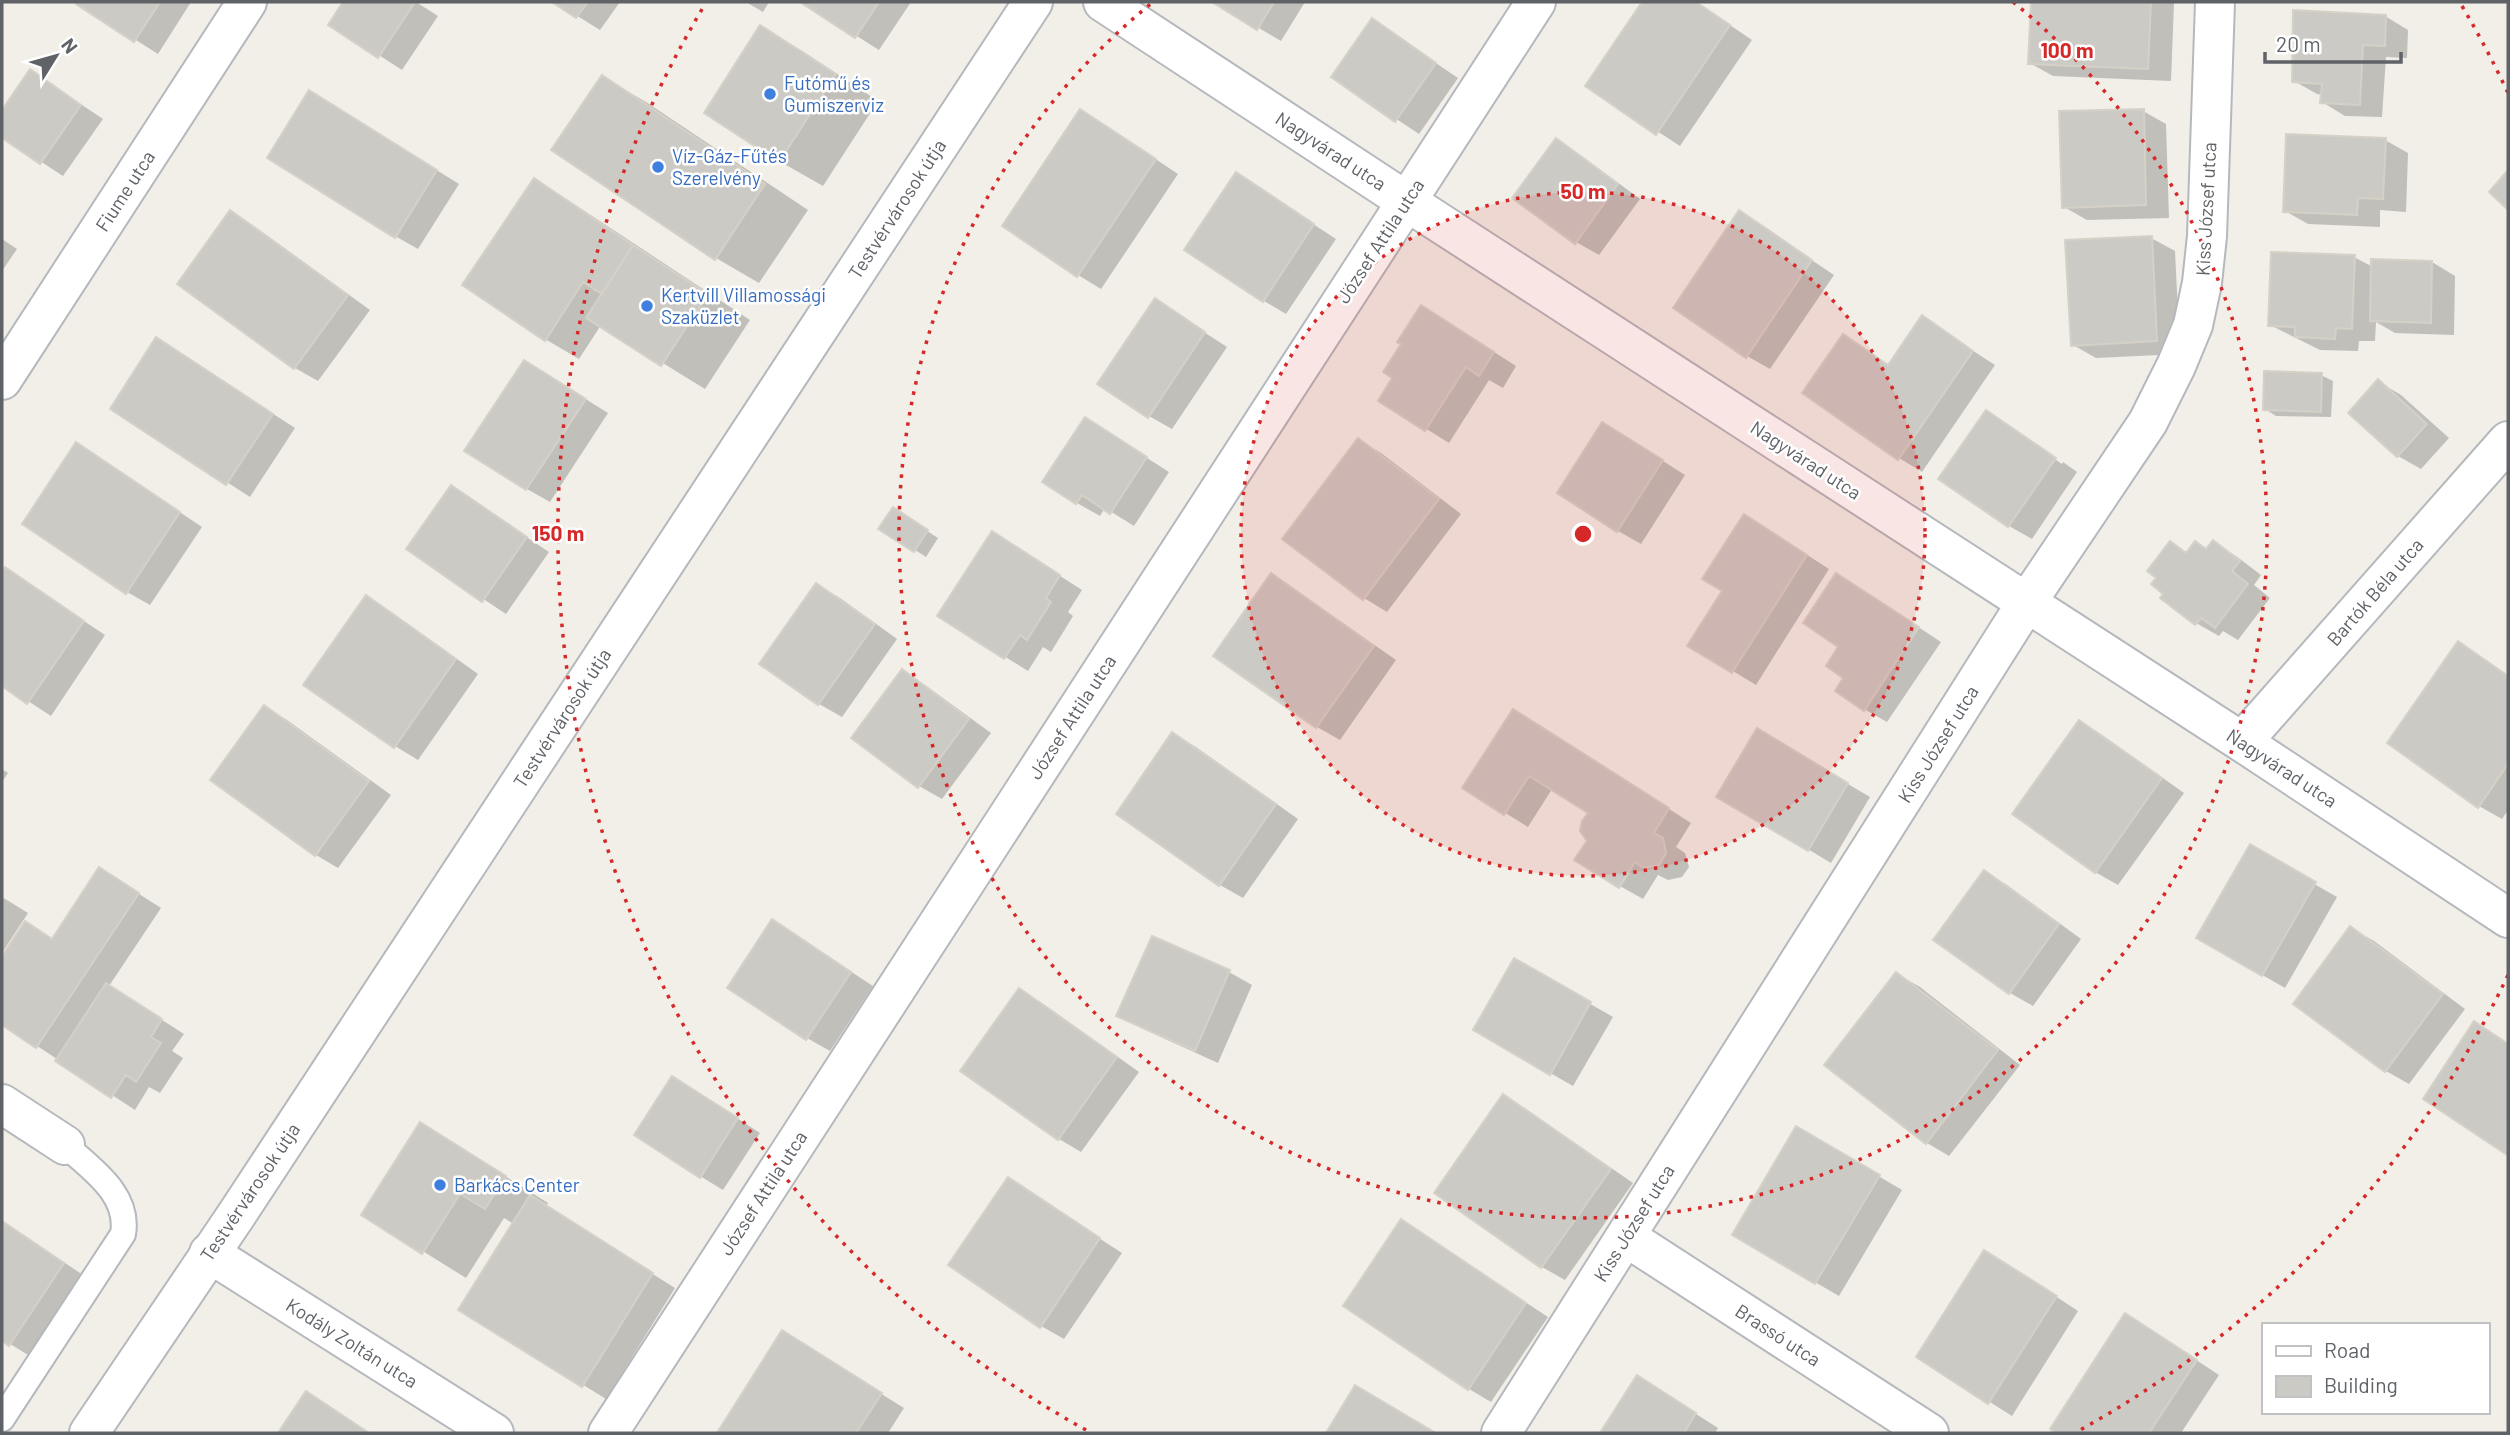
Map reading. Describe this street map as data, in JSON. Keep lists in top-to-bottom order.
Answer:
{
  "streets": {
    "street": [
      "Nagyvárad utca",
      "Fiume utca",
      "Testvérvárosok útja",
      "Kiss József utca",
      "József Attila utca",
      "Bartók Béla utca",
      "Brassó utca",
      "Kodály Zoltán utca"
    ]
  },
  "crossings": [
    ["Nagyvárad utca", "Kiss József utca"],
    ["Nagyvárad utca", "József Attila utca"],
    ["Nagyvárad utca", "Bartók Béla utca"],
    ["Testvérvárosok útja", "Kodály Zoltán utca"],
    ["Kiss József utca", "Brassó utca"]
  ],
  "places": [
    "Futómű és Gumiszerviz",
    "Víz-Gáz-Fűtés Szerelvény",
    "Kertvill Villamossági Szaküzlet",
    "Barkács Center"
  ],
  "legend": ["Road", "Building"],
  "scale_bar": "20 m",
  "north": "top right",
  "rings": ["100 m", "50 m", "150 m"]
}
